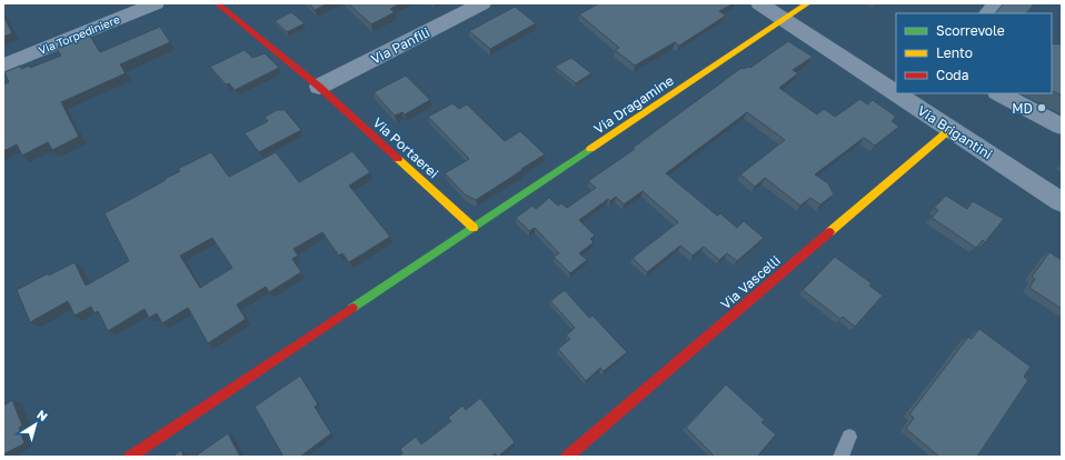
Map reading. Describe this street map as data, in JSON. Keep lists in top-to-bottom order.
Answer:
{
  "streets": {
    "street": [
      "Via Torpediniere",
      "Via Panfili",
      "Via Dragamine",
      "Via Brigantini",
      "Via Portaerei",
      "Via Vascelli"
    ]
  },
  "crossings": [
    ["Via Panfili", "Via Portaerei"],
    ["Via Dragamine", "Via Brigantini"],
    ["Via Dragamine", "Via Portaerei"],
    ["Via Brigantini", "Via Vascelli"]
  ],
  "places": ["MD"],
  "legend": ["Scorrevole", "Lento", "Coda"],
  "north": "top right"
}
